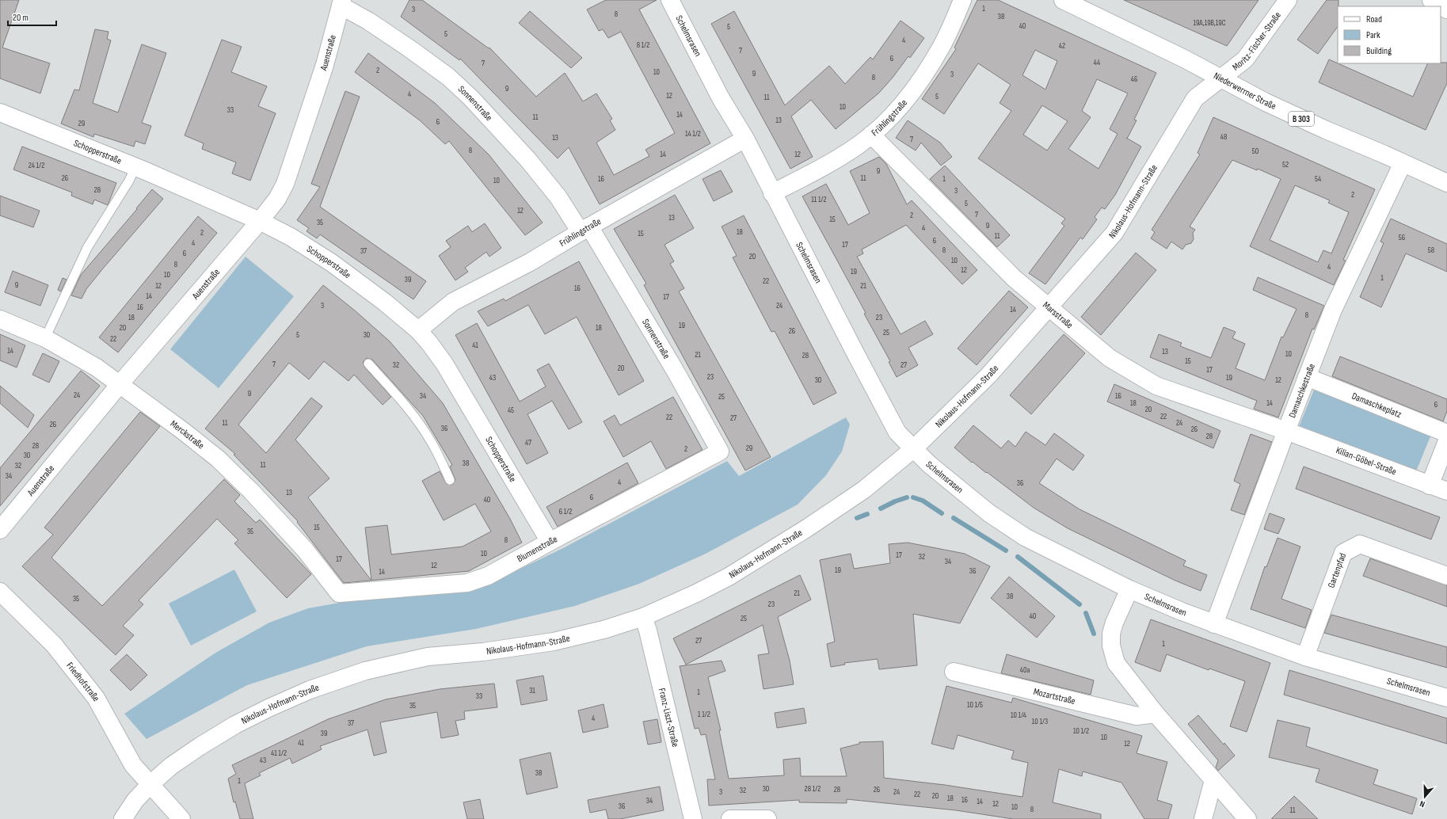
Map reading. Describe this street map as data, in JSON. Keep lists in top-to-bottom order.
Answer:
{
  "streets": {
    "street": [
      "Schelmsrasen",
      "Moritz-Fischer-Straße",
      "Auenstraße",
      "Niederwerrner Straße",
      "Sonnenstraße",
      "Frühlingstraße",
      "B 303",
      "Schopperstraße",
      "Nikolaus-Hofmann-Straße",
      "Marsstraße",
      "Damaschkestraße",
      "Damaschkeplatz",
      "Merckstraße",
      "Kilian-Göbel-Straße",
      "Blumenstraße",
      "Gartenpfad",
      "Friedhofstraße",
      "Mozartstraße",
      "Franz-Liszt-Straße"
    ]
  },
  "crossings": [
    ["Schelmsrasen", "Frühlingstraße"],
    ["Schelmsrasen", "Nikolaus-Hofmann-Straße"],
    ["Schelmsrasen", "Damaschkestraße"],
    ["Schelmsrasen", "Gartenpfad"],
    ["Moritz-Fischer-Straße", "Niederwerrner Straße"],
    ["Moritz-Fischer-Straße", "Nikolaus-Hofmann-Straße"],
    ["Auenstraße", "Sonnenstraße"],
    ["Auenstraße", "Schopperstraße"],
    ["Auenstraße", "Merckstraße"],
    ["Niederwerrner Straße", "Nikolaus-Hofmann-Straße"],
    ["Niederwerrner Straße", "Damaschkestraße"],
    ["Sonnenstraße", "Frühlingstraße"],
    ["Sonnenstraße", "Blumenstraße"],
    ["Frühlingstraße", "Schopperstraße"],
    ["Frühlingstraße", "Marsstraße"],
    ["Schopperstraße", "Blumenstraße"],
    ["Nikolaus-Hofmann-Straße", "Marsstraße"],
    ["Nikolaus-Hofmann-Straße", "Friedhofstraße"],
    ["Nikolaus-Hofmann-Straße", "Franz-Liszt-Straße"],
    ["Marsstraße", "Damaschkestraße"],
    ["Marsstraße", "Kilian-Göbel-Straße"],
    ["Damaschkestraße", "Damaschkeplatz"],
    ["Damaschkestraße", "Kilian-Göbel-Straße"],
    ["Merckstraße", "Blumenstraße"]
  ],
  "house_numbers": [
    "1",
    "3",
    "8",
    "38",
    "19A,19B,19C",
    "40",
    "5",
    "5",
    "4",
    "8 1/2",
    "42",
    "7",
    "6",
    "44",
    "7",
    "2",
    "10",
    "9",
    "3",
    "8",
    "46",
    "9",
    "4",
    "12",
    "5",
    "11",
    "10",
    "33",
    "14",
    "11",
    "13",
    "6",
    "29",
    "14 1/2",
    "48",
    "13",
    "7",
    "8",
    "50",
    "14",
    "12",
    "52",
    "24 1/2",
    "9",
    "26",
    "11",
    "16",
    "1",
    "54",
    "10",
    "28",
    "3",
    "2",
    "11 1/2",
    "5",
    "12",
    "7",
    "2",
    "13",
    "15",
    "35",
    "9",
    "4",
    "18",
    "2",
    "15",
    "11",
    "56",
    "6",
    "4",
    "17",
    "8",
    "58",
    "37",
    "6",
    "20",
    "10",
    "8",
    "4",
    "12",
    "19",
    "10",
    "1",
    "39",
    "22",
    "9",
    "12",
    "21",
    "16",
    "14",
    "17",
    "3",
    "24",
    "16",
    "14",
    "8",
    "18",
    "23",
    "19",
    "20",
    "18",
    "26",
    "25",
    "5",
    "30",
    "22",
    "41",
    "14",
    "13",
    "10",
    "21",
    "28",
    "15",
    "7",
    "32",
    "27",
    "20",
    "17",
    "23",
    "43",
    "19",
    "30",
    "12",
    "9",
    "24",
    "34",
    "16",
    "25",
    "18",
    "14",
    "6",
    "20",
    "45",
    "22",
    "22",
    "27",
    "11",
    "24",
    "26",
    "36",
    "26",
    "28",
    "47",
    "28",
    "29",
    "2",
    "30",
    "38",
    "11",
    "32",
    "34",
    "4",
    "36",
    "13",
    "6",
    "40",
    "6 1/2",
    "15",
    "35",
    "8",
    "10",
    "17",
    "32",
    "17",
    "34",
    "12",
    "19",
    "36",
    "14",
    "21",
    "38",
    "35",
    "23",
    "40",
    "25",
    "27",
    "1",
    "40a",
    "31",
    "1",
    "33",
    "10 1/5",
    "35",
    "1 1/2",
    "10 1/4",
    "4",
    "10 1/3",
    "37",
    "10 1/2",
    "39",
    "10",
    "41",
    "12",
    "41 1/2",
    "43",
    "38",
    "1",
    "30",
    "28 1/2",
    "28",
    "26",
    "32",
    "3",
    "24",
    "22",
    "20",
    "18",
    "16",
    "34",
    "14",
    "12",
    "36",
    "10",
    "8",
    "11"
  ],
  "legend": ["Road", "Park", "Building"],
  "scale_bar": "20 m",
  "north": "bottom"
}
